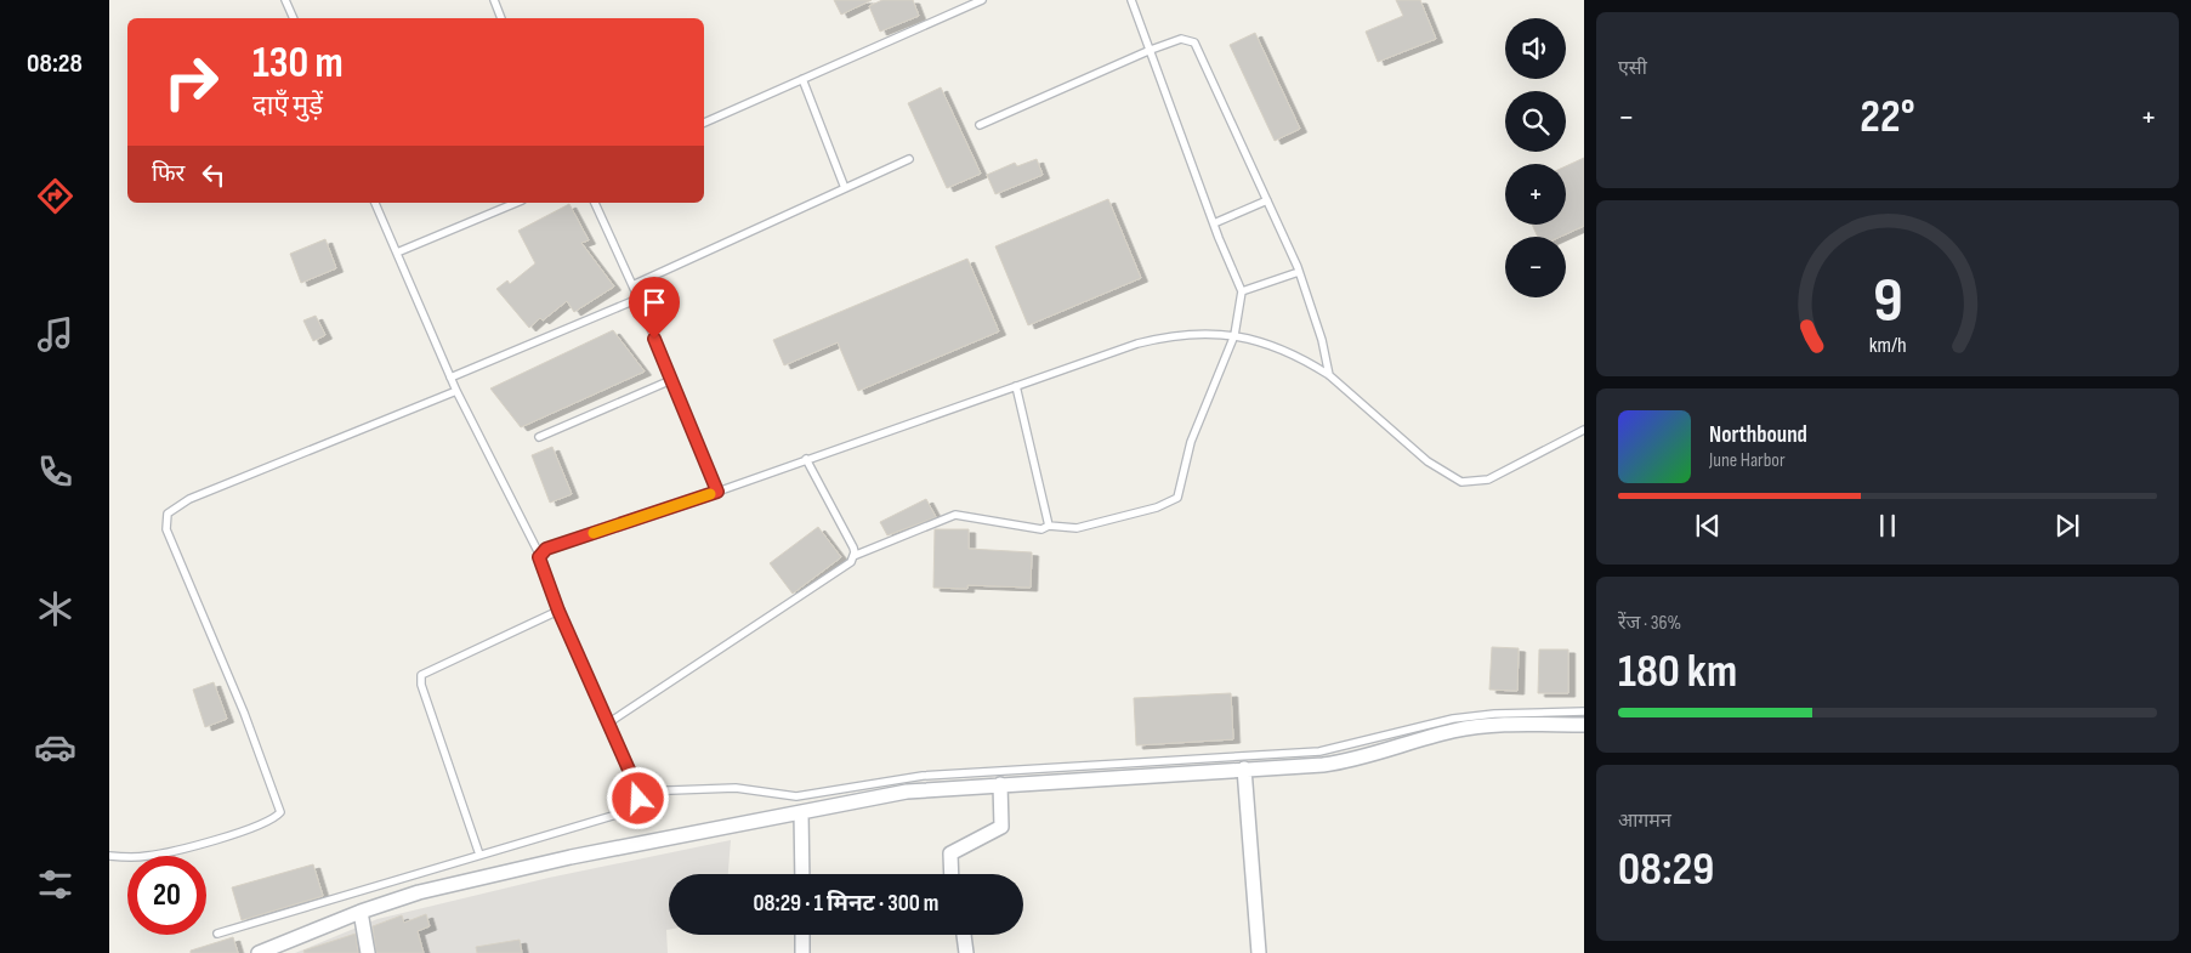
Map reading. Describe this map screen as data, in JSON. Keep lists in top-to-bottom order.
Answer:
{
  "page": {
    "tabs": "08:28",
    "tile": [
      "एसी",
      ["रेंज · 36%", "180 km"],
      ["आगमन", "08:29"]
    ],
    "map_buttons": ["+", "−"],
    "turn": ["130 m", "दाएँ मुड़ें"],
    "heat": ["−", "22°", "+"],
    "then": "फिर",
    "song": ["Northbound", "June Harbor"],
    "limit": "20",
    "trip": "08:29 · 1 मिनट · 300 m",
    "gauge": ["9", "km/h"]
  }
}
